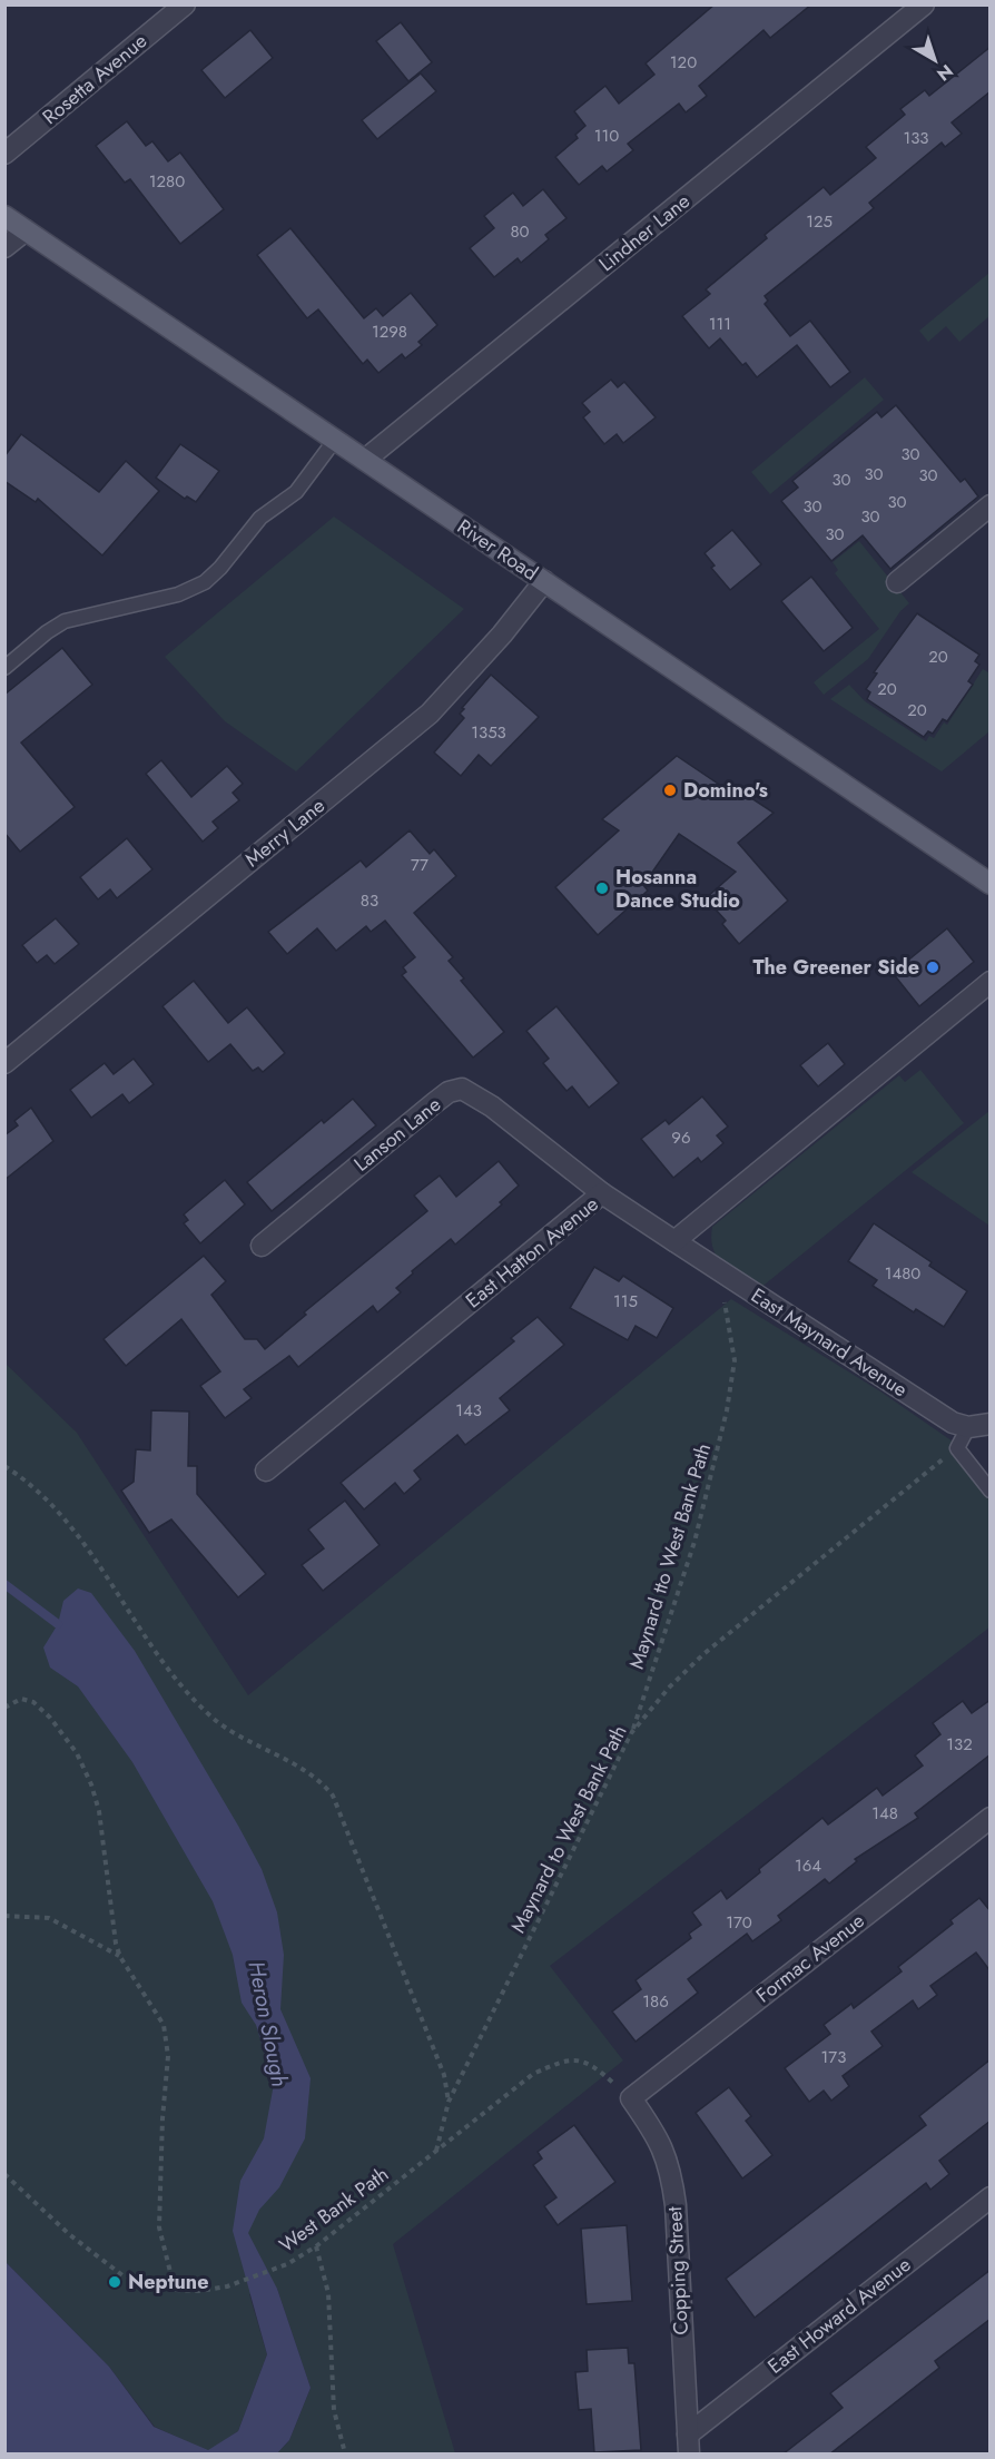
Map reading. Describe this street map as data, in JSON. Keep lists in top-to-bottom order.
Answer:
{
  "streets": {
    "main road": ["River Road"],
    "street": [
      "Rosetta Avenue",
      "Lindner Lane",
      "Merry Lane",
      "Lanson Lane",
      "East Hatton Avenue",
      "East Maynard Avenue",
      "Formac Avenue",
      "Copping Street",
      "East Howard Avenue"
    ],
    "path": ["Maynard tto West Bank Path", "Maynard to West Bank Path", "West Bank Path"]
  },
  "crossings": [
    ["Lindner Lane", "River Road"],
    ["River Road", "Merry Lane"],
    ["Lanson Lane", "East Hatton Avenue"],
    ["East Hatton Avenue", "East Maynard Avenue"],
    ["East Maynard Avenue", "Maynard tto West Bank Path"],
    ["Maynard tto West Bank Path", "Maynard to West Bank Path"],
    ["Maynard to West Bank Path", "West Bank Path"],
    ["Formac Avenue", "West Bank Path"],
    ["Formac Avenue", "Copping Street"],
    ["West Bank Path", "Copping Street"],
    ["Copping Street", "East Howard Avenue"]
  ],
  "water": ["Heron Slough"],
  "places": [
    "Domino's",
    "Hosanna Dance Studio",
    "The Greener Side",
    "Neptune"
  ],
  "house_numbers": [
    "120",
    "110",
    "133",
    "1280",
    "125",
    "80",
    "111",
    "1298",
    "30",
    "30",
    "30",
    "30",
    "30",
    "30",
    "30",
    "30",
    "20",
    "20",
    "20",
    "1353",
    "77",
    "83",
    "96",
    "1480",
    "115",
    "143",
    "132",
    "148",
    "164",
    "170",
    "186",
    "173"
  ],
  "north": "bottom right"
}
